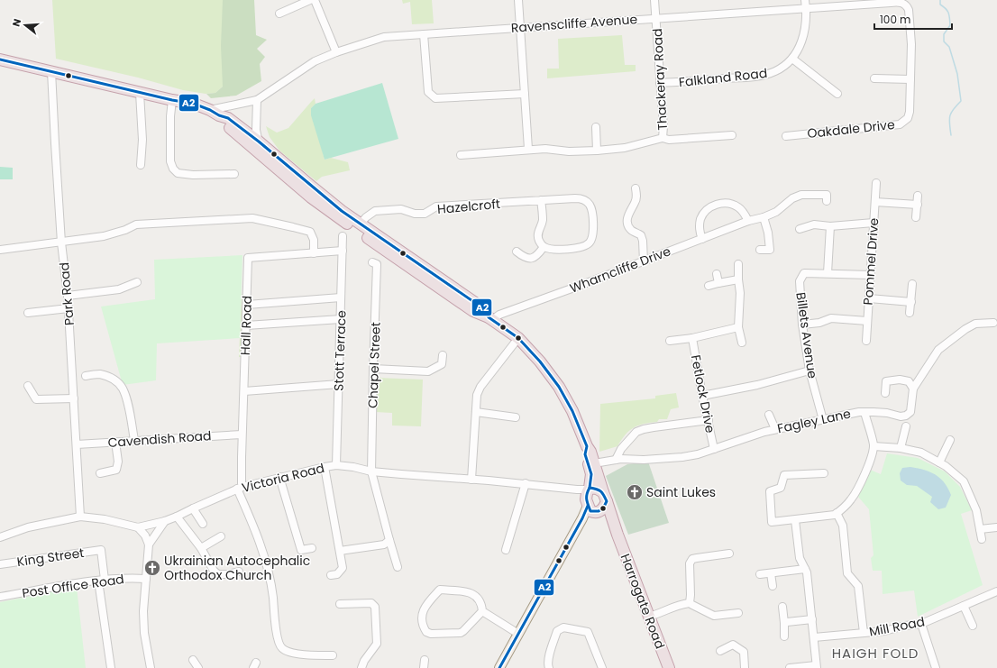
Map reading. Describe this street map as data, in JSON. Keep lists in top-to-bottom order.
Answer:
{
  "streets": {
    "highway": ["Harrogate Road"],
    "street": [
      "Ravenscliffe Avenue",
      "Falkland Road",
      "Thackeray Road",
      "Oakdale Drive",
      "Hazelcroft",
      "Pommel Drive",
      "Wharncliffe Drive",
      "Park Road",
      "Hall Road",
      "Billets Avenue",
      "Stott Terrace",
      "Chapel Street",
      "Fetlock Drive",
      "Fagley Lane",
      "Cavendish Road",
      "Victoria Road",
      "King Street",
      "Post Office Road",
      "Mill Road"
    ]
  },
  "crossings": [
    ["Ravenscliffe Avenue", "Falkland Road"],
    ["Ravenscliffe Avenue", "Thackeray Road"],
    ["Ravenscliffe Avenue", "Oakdale Drive"],
    ["Falkland Road", "Thackeray Road"],
    ["Pommel Drive", "Billets Avenue"],
    ["Park Road", "Cavendish Road"],
    ["Park Road", "Victoria Road"],
    ["Hall Road", "Stott Terrace"],
    ["Hall Road", "Cavendish Road"],
    ["Hall Road", "Victoria Road"],
    ["Billets Avenue", "Fagley Lane"],
    ["Stott Terrace", "Victoria Road"],
    ["Chapel Street", "Victoria Road"],
    ["Fetlock Drive", "Fagley Lane"],
    ["King Street", "Post Office Road"]
  ],
  "districts": ["HAIGH FOLD"],
  "places": {
    "church": ["Saint Lukes", "Ukrainian Autocephalic Orthodox Church"]
  },
  "lines": ["transit line A2"],
  "scale_bar": "100 m",
  "north": "left"
}
